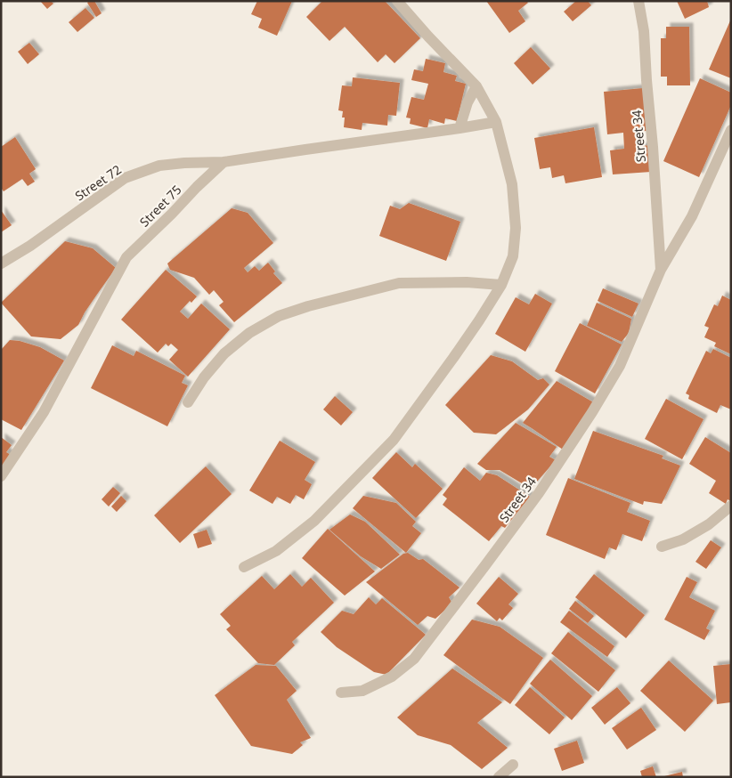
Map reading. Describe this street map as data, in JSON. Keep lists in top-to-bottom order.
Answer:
{
  "streets": {
    "street": ["Street 34", "Street 72", "Street 75"]
  },
  "crossings": [
    ["Street 72", "Street 75"]
  ]
}
